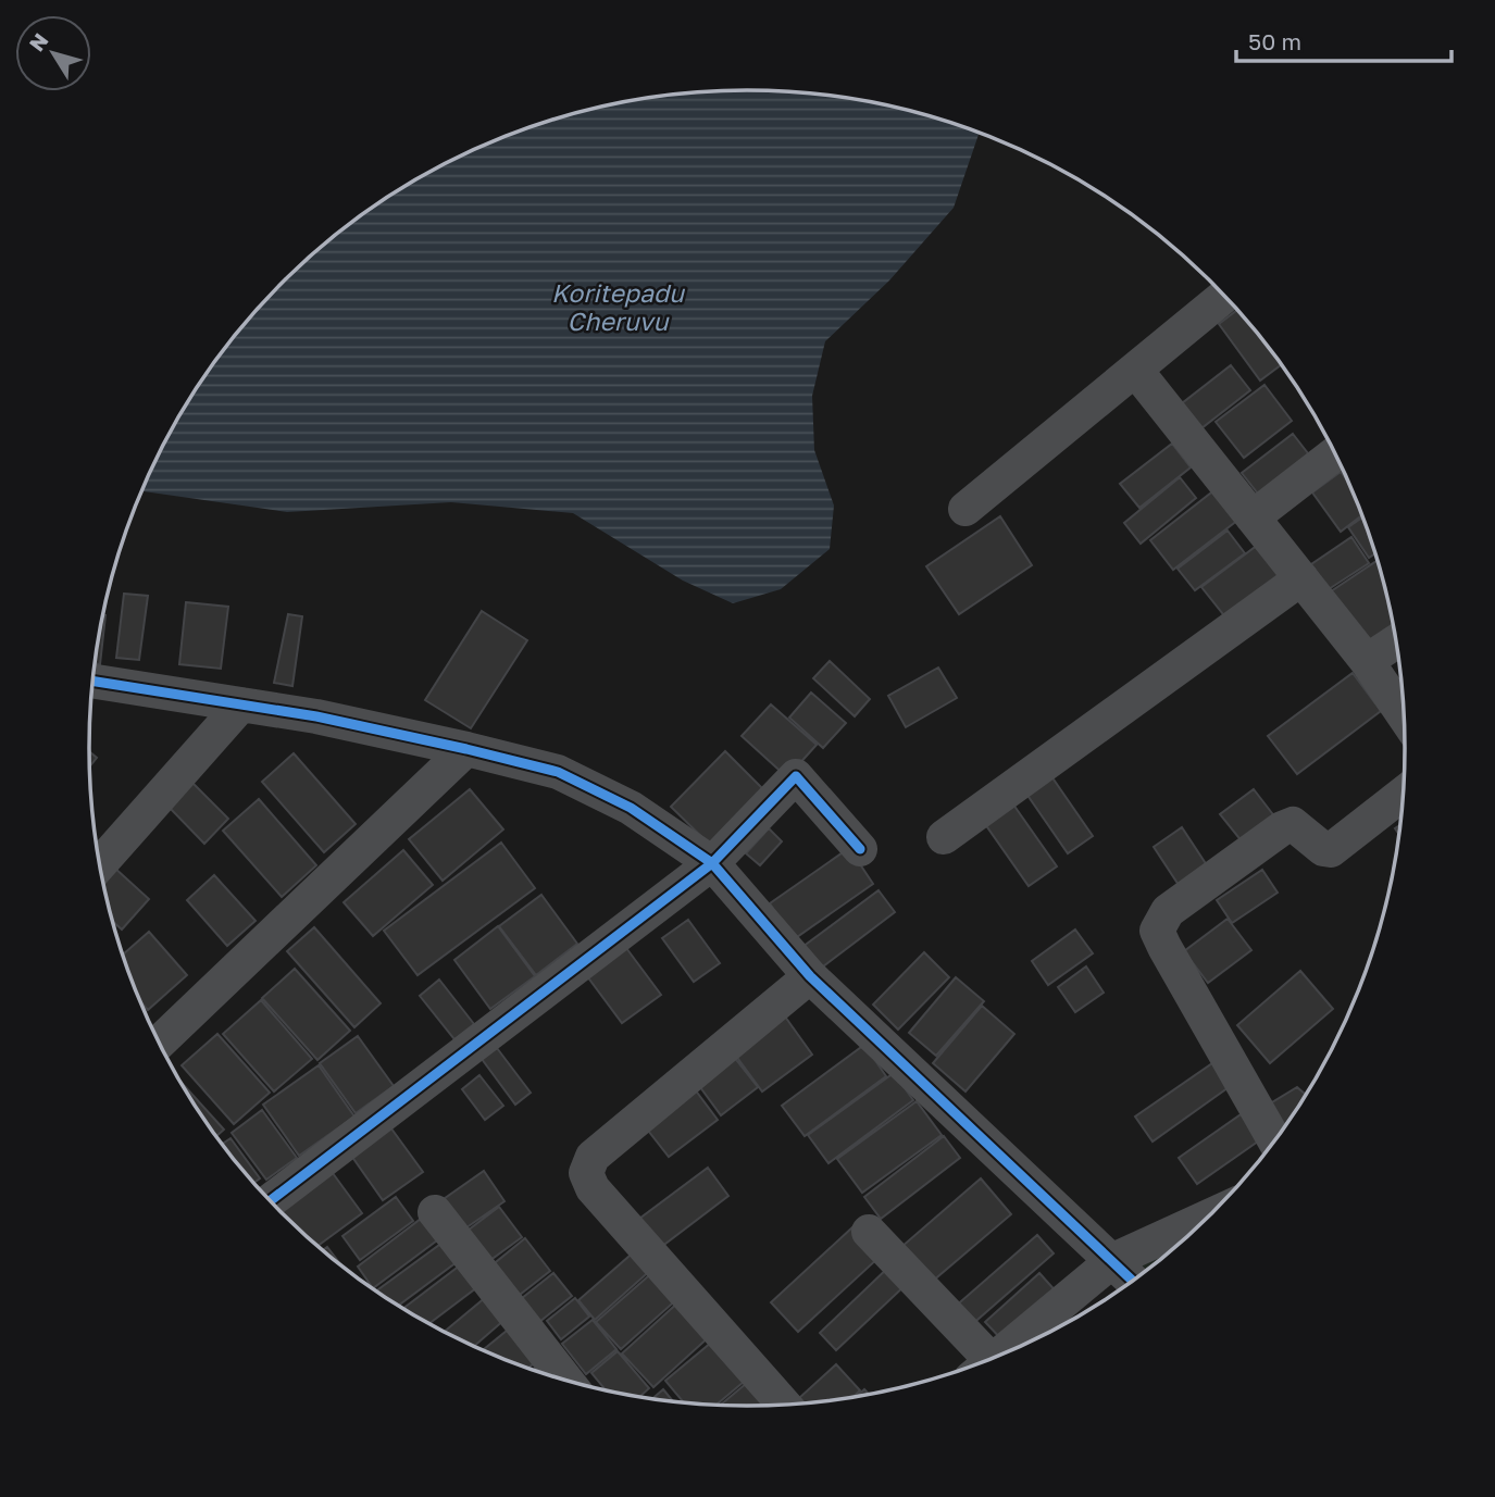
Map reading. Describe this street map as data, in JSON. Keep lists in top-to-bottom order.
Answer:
{
  "water": ["Koritepadu Cheruvu"],
  "scale_bar": "50 m",
  "north": "top left"
}
